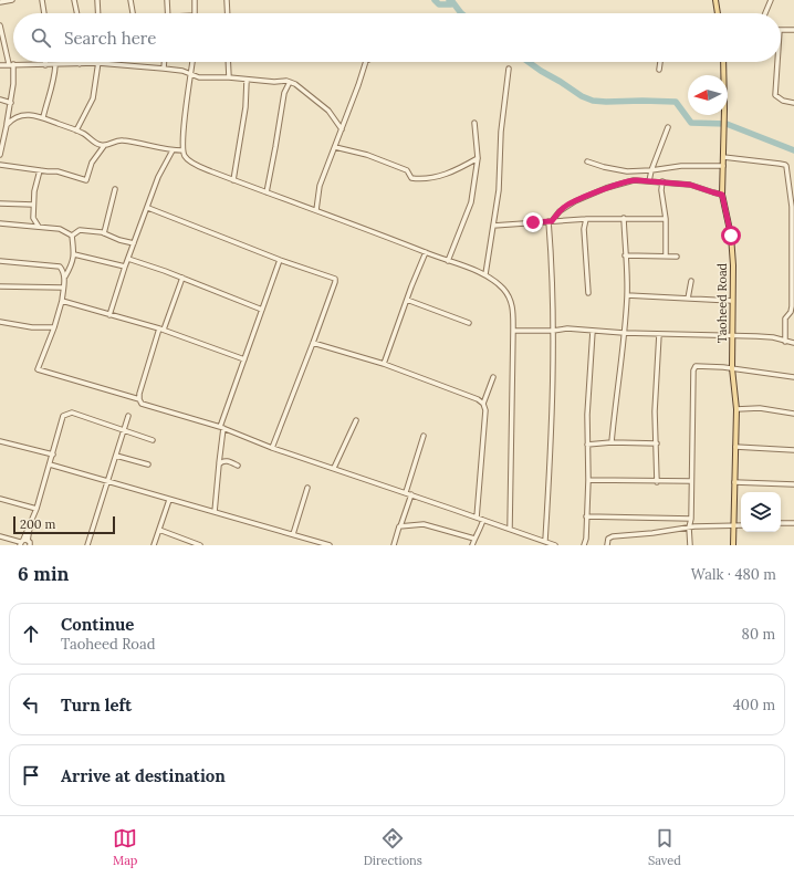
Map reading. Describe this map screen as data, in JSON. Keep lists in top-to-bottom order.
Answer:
{
  "streets": {
    "main road": ["Taoheed Road"]
  },
  "scale_bar": "200 m",
  "north": "left",
  "page": {
    "search": "Search here",
    "scale": "200 m",
    "heading": ["6 min", "Walk · 480 m"],
    "list": [
      ["Continue", "Taoheed Road", "80 m"],
      ["Turn left", "400 m"],
      "Arrive at destination"
    ],
    "nav": ["Map", "Directions", "Saved"]
  }
}
